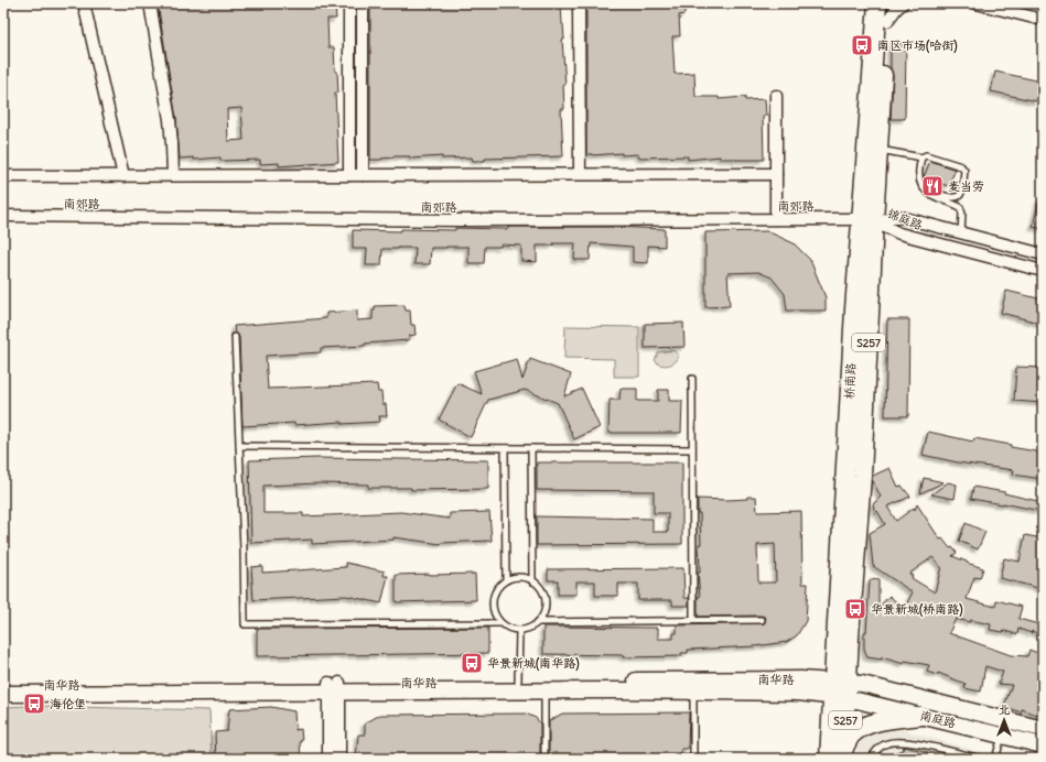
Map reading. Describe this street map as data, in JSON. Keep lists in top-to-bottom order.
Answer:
{
  "streets": {
    "main road": ["S257", "桥南路"],
    "street": [
      "南郊路",
      "锦庭路",
      "南华路",
      "南庭路"
    ]
  },
  "crossings": [
    ["南郊路", "锦庭路"],
    ["南郊路", "桥南路"],
    ["锦庭路", "桥南路"],
    ["桥南路", "南华路"],
    ["桥南路", "南庭路"],
    ["南华路", "南庭路"]
  ],
  "places": {
    "bus stop": [
      "南区市场(哈街)",
      "华景新城(桥南路)",
      "华景新城(南华路)",
      "海伦堡"
    ],
    "restaurant": ["麦当劳"]
  },
  "north": "top"
}
